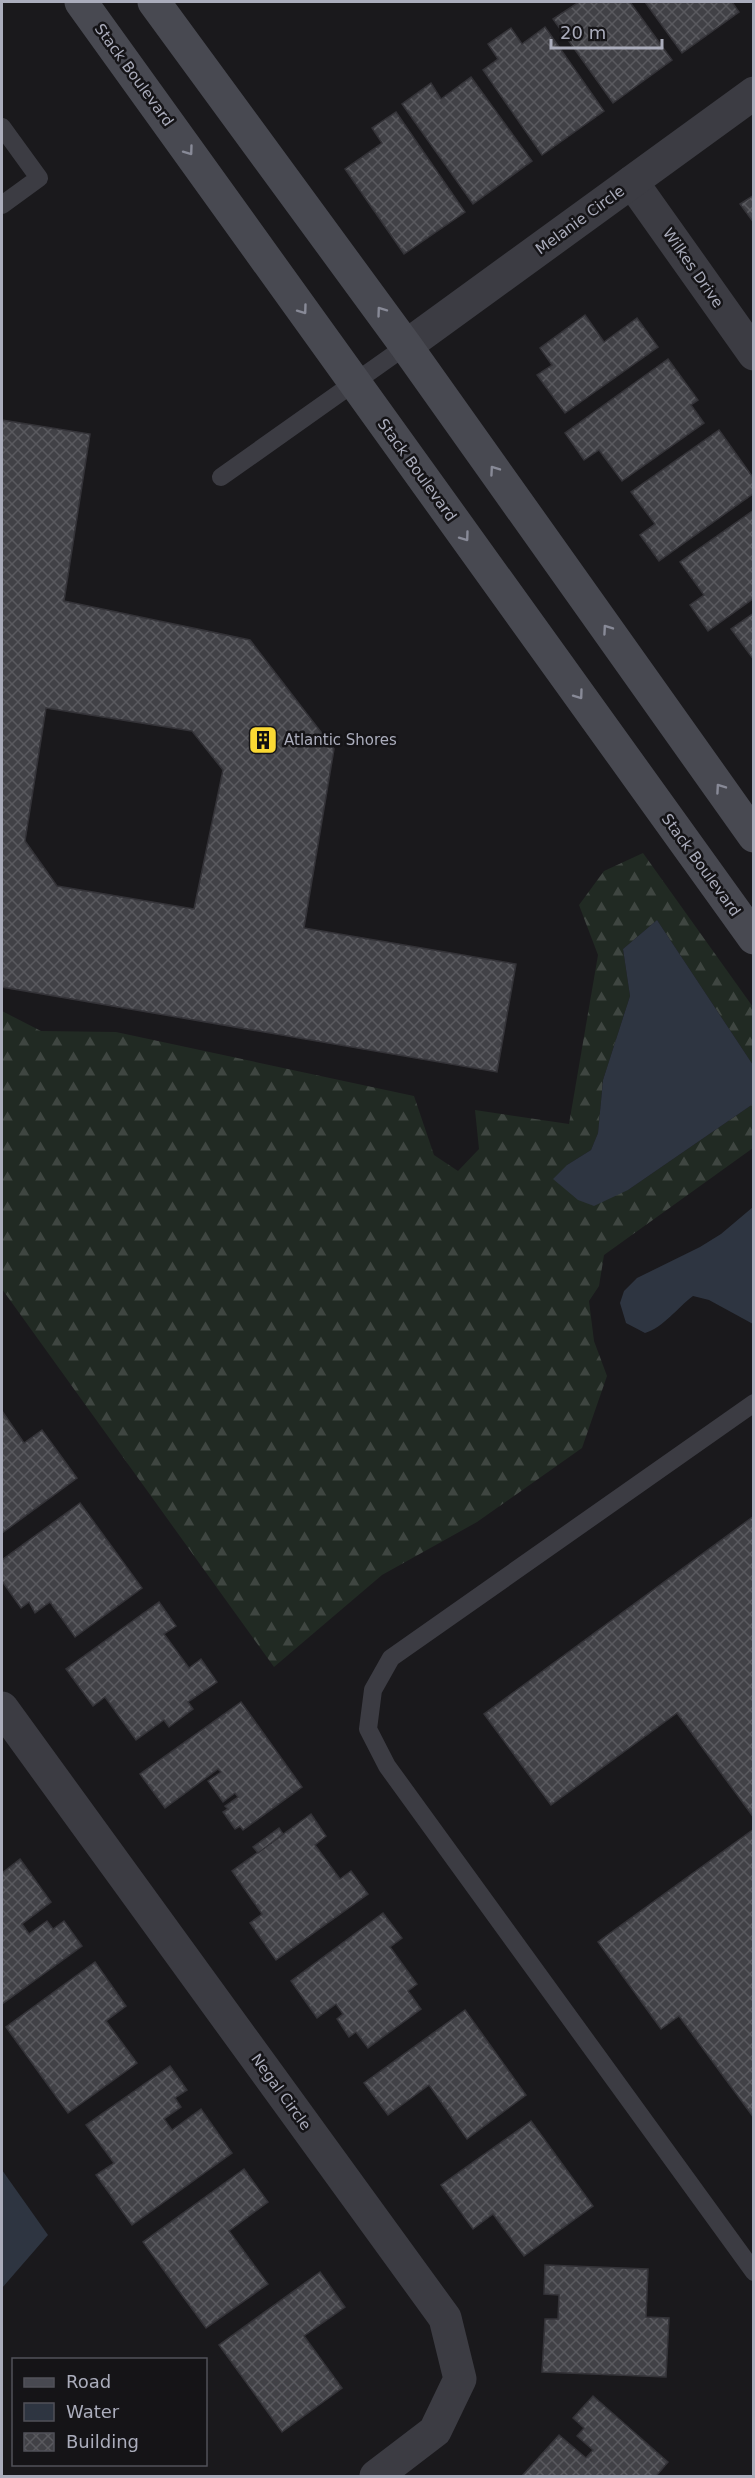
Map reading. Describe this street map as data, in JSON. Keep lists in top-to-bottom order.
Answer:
{
  "streets": {
    "street": [
      "Stack Boulevard",
      "Melanie Circle",
      "Wilkes Drive",
      "Negal Circle"
    ]
  },
  "crossings": [
    ["Melanie Circle", "Wilkes Drive"]
  ],
  "places": {
    "building": ["Atlantic Shores"]
  },
  "legend": ["Road", "Water", "Building"],
  "scale_bar": "20 m"
}
